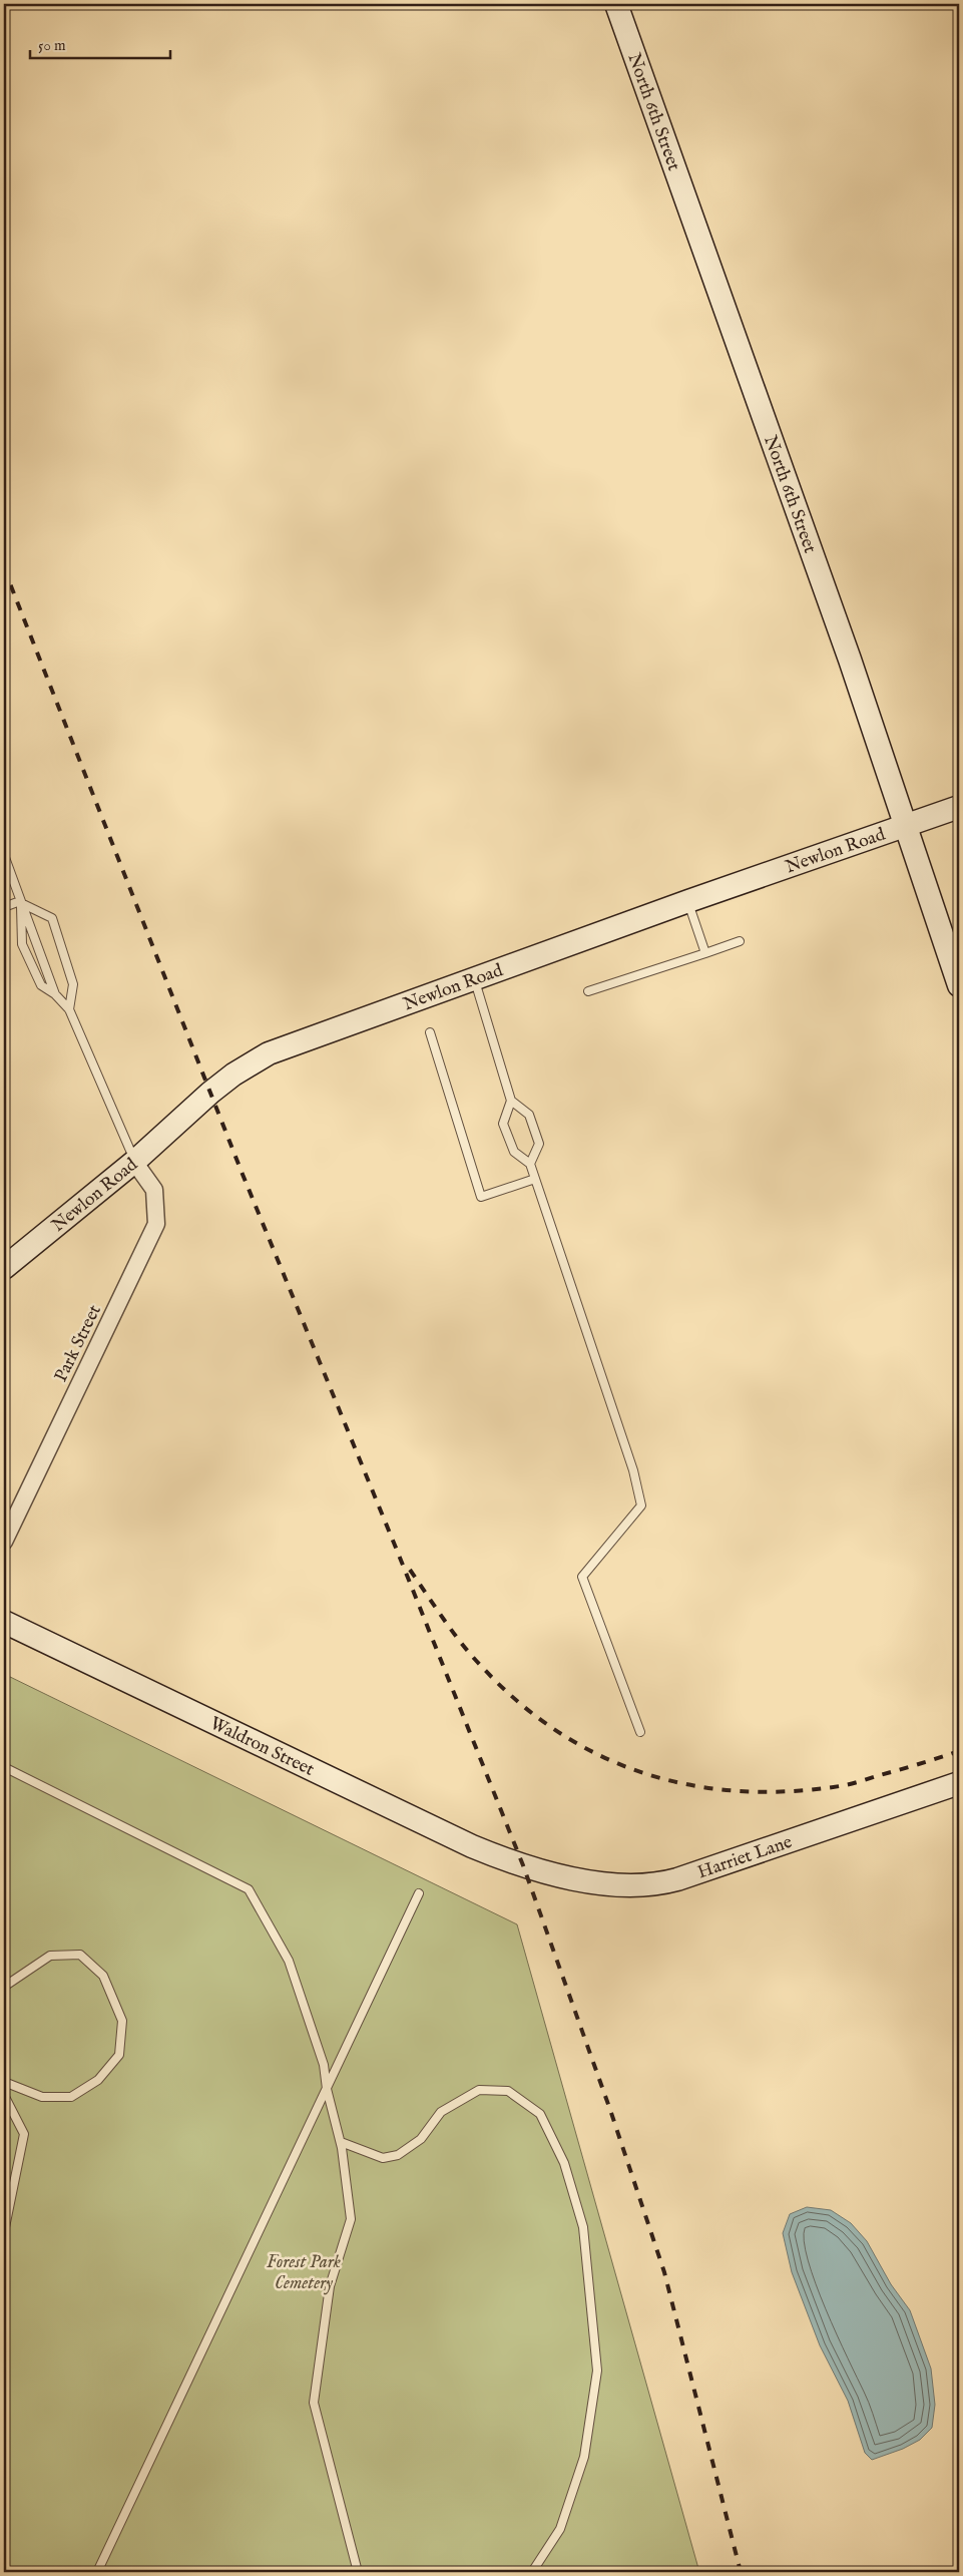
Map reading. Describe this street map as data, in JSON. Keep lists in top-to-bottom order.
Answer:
{
  "streets": {
    "street": [
      "North 6th Street",
      "Newlon Road",
      "Park Street",
      "Waldron Street",
      "Harriet Lane"
    ]
  },
  "crossings": [
    ["North 6th Street", "Newlon Road"],
    ["Newlon Road", "Park Street"],
    ["Waldron Street", "Harriet Lane"]
  ],
  "parks": ["Forest Park Cemetery"],
  "scale_bar": "50 m"
}
